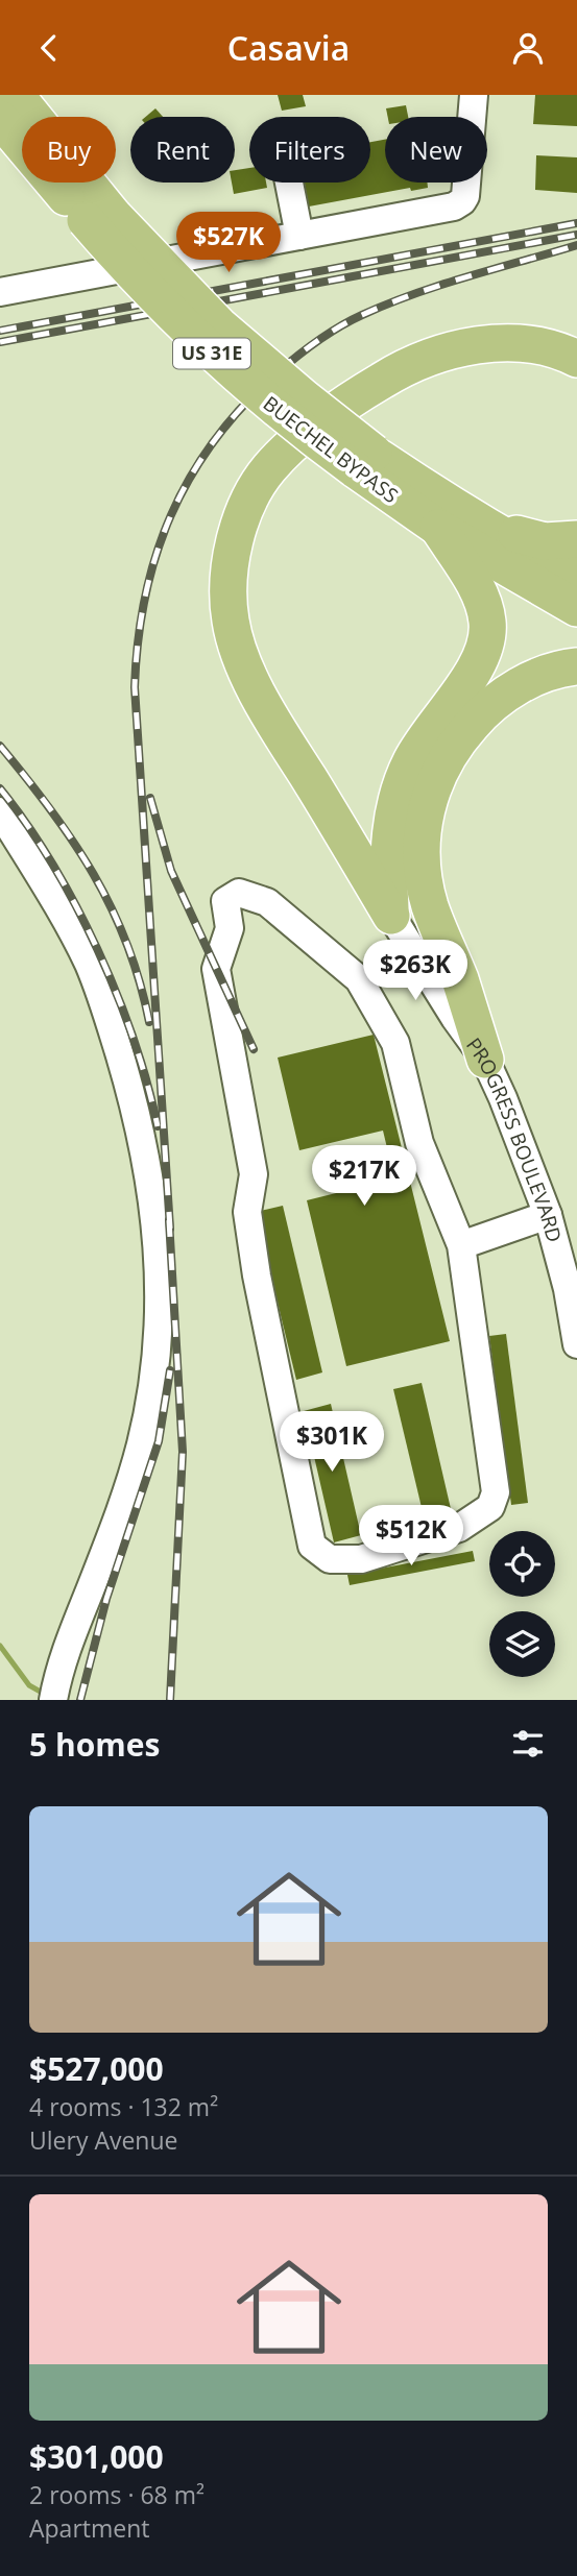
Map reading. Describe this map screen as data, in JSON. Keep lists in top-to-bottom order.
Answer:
{
  "streets": {
    "main road": ["US 31E", "BUECHEL BYPASS"],
    "street": ["PROGRESS BOULEVARD"]
  },
  "page": {
    "header": "Casavia",
    "chip": [
      "Buy",
      "Rent",
      "Filters",
      "New"
    ],
    "price": [
      "$527K",
      "$263K",
      "$217K",
      "$301K",
      "$512K"
    ],
    "heading": "5 homes",
    "list": [
      {
        "name": "$527,000",
        "note": "4 rooms · 132 m² · Ulery Avenue"
      },
      {
        "name": "$301,000",
        "note": "2 rooms · 68 m² · Apartment"
      }
    ]
  }
}
